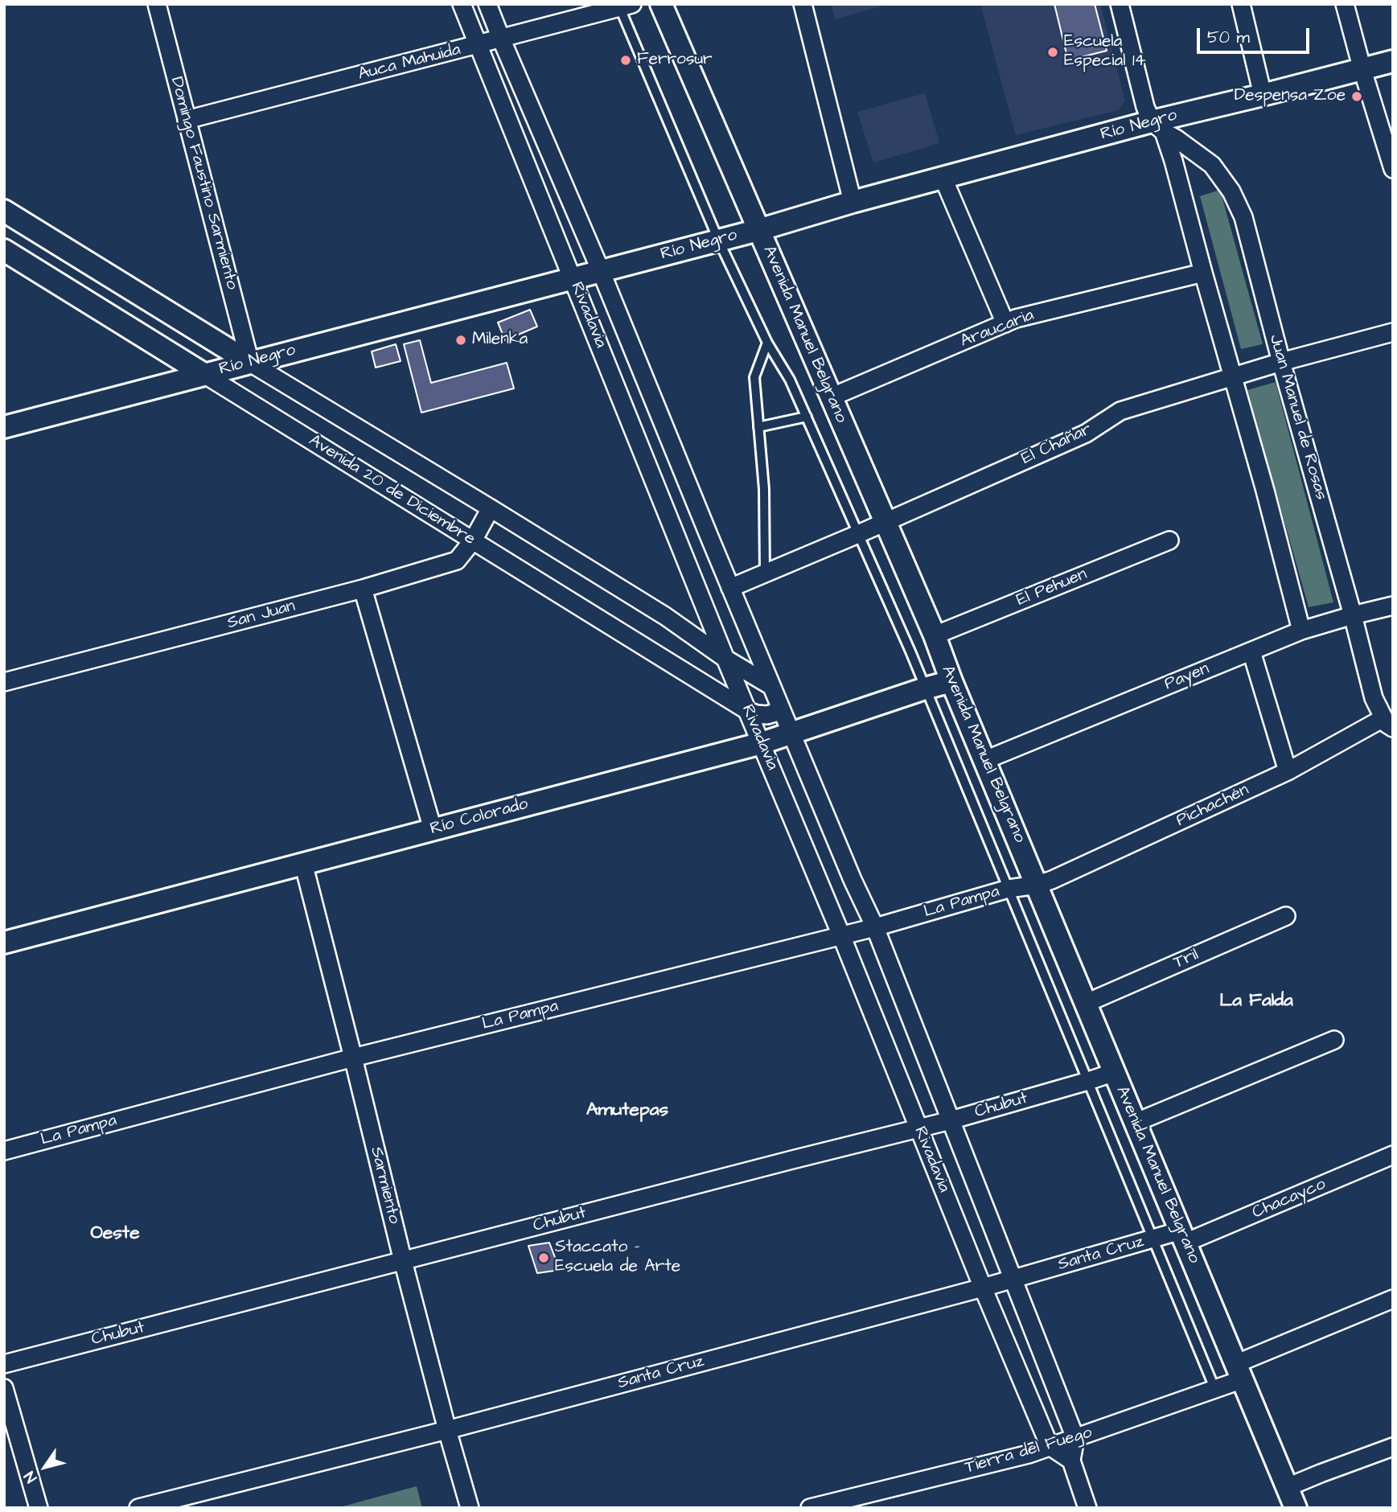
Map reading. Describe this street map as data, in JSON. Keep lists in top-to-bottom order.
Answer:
{
  "streets": {
    "street": [
      "Auca Mahuida",
      "Río Negro",
      "Domingo Faustino Sarmiento",
      "Rivadavia",
      "Araucaria",
      "Avenida Manuel Belgrano",
      "Juan Manuel de Rosas",
      "El Chañar",
      "Avenida 20 de Diciembre",
      "El Pehuen",
      "San Juan",
      "Payen",
      "Pichachén",
      "Río Colorado",
      "La Pampa",
      "Tril",
      "Chubut",
      "Sarmiento",
      "Chacayco",
      "Santa Cruz",
      "Tierra del Fuego"
    ]
  },
  "crossings": [
    ["Auca Mahuida", "Domingo Faustino Sarmiento"],
    ["Auca Mahuida", "Rivadavia"],
    ["Río Negro", "Domingo Faustino Sarmiento"],
    ["Río Negro", "Rivadavia"],
    ["Río Negro", "Avenida Manuel Belgrano"],
    ["Río Negro", "Juan Manuel de Rosas"],
    ["Río Negro", "Avenida 20 de Diciembre"],
    ["Domingo Faustino Sarmiento", "Avenida 20 de Diciembre"],
    ["Rivadavia", "El Chañar"],
    ["Rivadavia", "Avenida 20 de Diciembre"],
    ["Rivadavia", "Río Colorado"],
    ["Rivadavia", "La Pampa"],
    ["Rivadavia", "Chubut"],
    ["Rivadavia", "Santa Cruz"],
    ["Rivadavia", "Tierra del Fuego"],
    ["Araucaria", "Avenida Manuel Belgrano"],
    ["Avenida Manuel Belgrano", "El Chañar"],
    ["Avenida Manuel Belgrano", "El Pehuen"],
    ["Avenida Manuel Belgrano", "Payen"],
    ["Avenida Manuel Belgrano", "Pichachén"],
    ["Avenida Manuel Belgrano", "Río Colorado"],
    ["Avenida Manuel Belgrano", "La Pampa"],
    ["Avenida Manuel Belgrano", "Tril"],
    ["Avenida Manuel Belgrano", "Chubut"],
    ["Avenida Manuel Belgrano", "Chacayco"],
    ["Avenida Manuel Belgrano", "Santa Cruz"],
    ["Avenida Manuel Belgrano", "Tierra del Fuego"],
    ["Juan Manuel de Rosas", "El Chañar"],
    ["Juan Manuel de Rosas", "Payen"],
    ["Juan Manuel de Rosas", "Pichachén"],
    ["Avenida 20 de Diciembre", "San Juan"],
    ["Pichachén", "La Pampa"],
    ["Río Colorado", "Sarmiento"],
    ["La Pampa", "Sarmiento"],
    ["Chubut", "Sarmiento"],
    ["Sarmiento", "Santa Cruz"],
    ["Chacayco", "Santa Cruz"]
  ],
  "districts": ["La Falda", "Amutepas", "Oeste"],
  "places": [
    "Escuela Especial 14",
    "Ferrosur",
    "Despensa Zoe",
    "Milenka",
    "Staccato - Escuela de Arte"
  ],
  "scale_bar": "50 m",
  "north": "bottom left"
}
